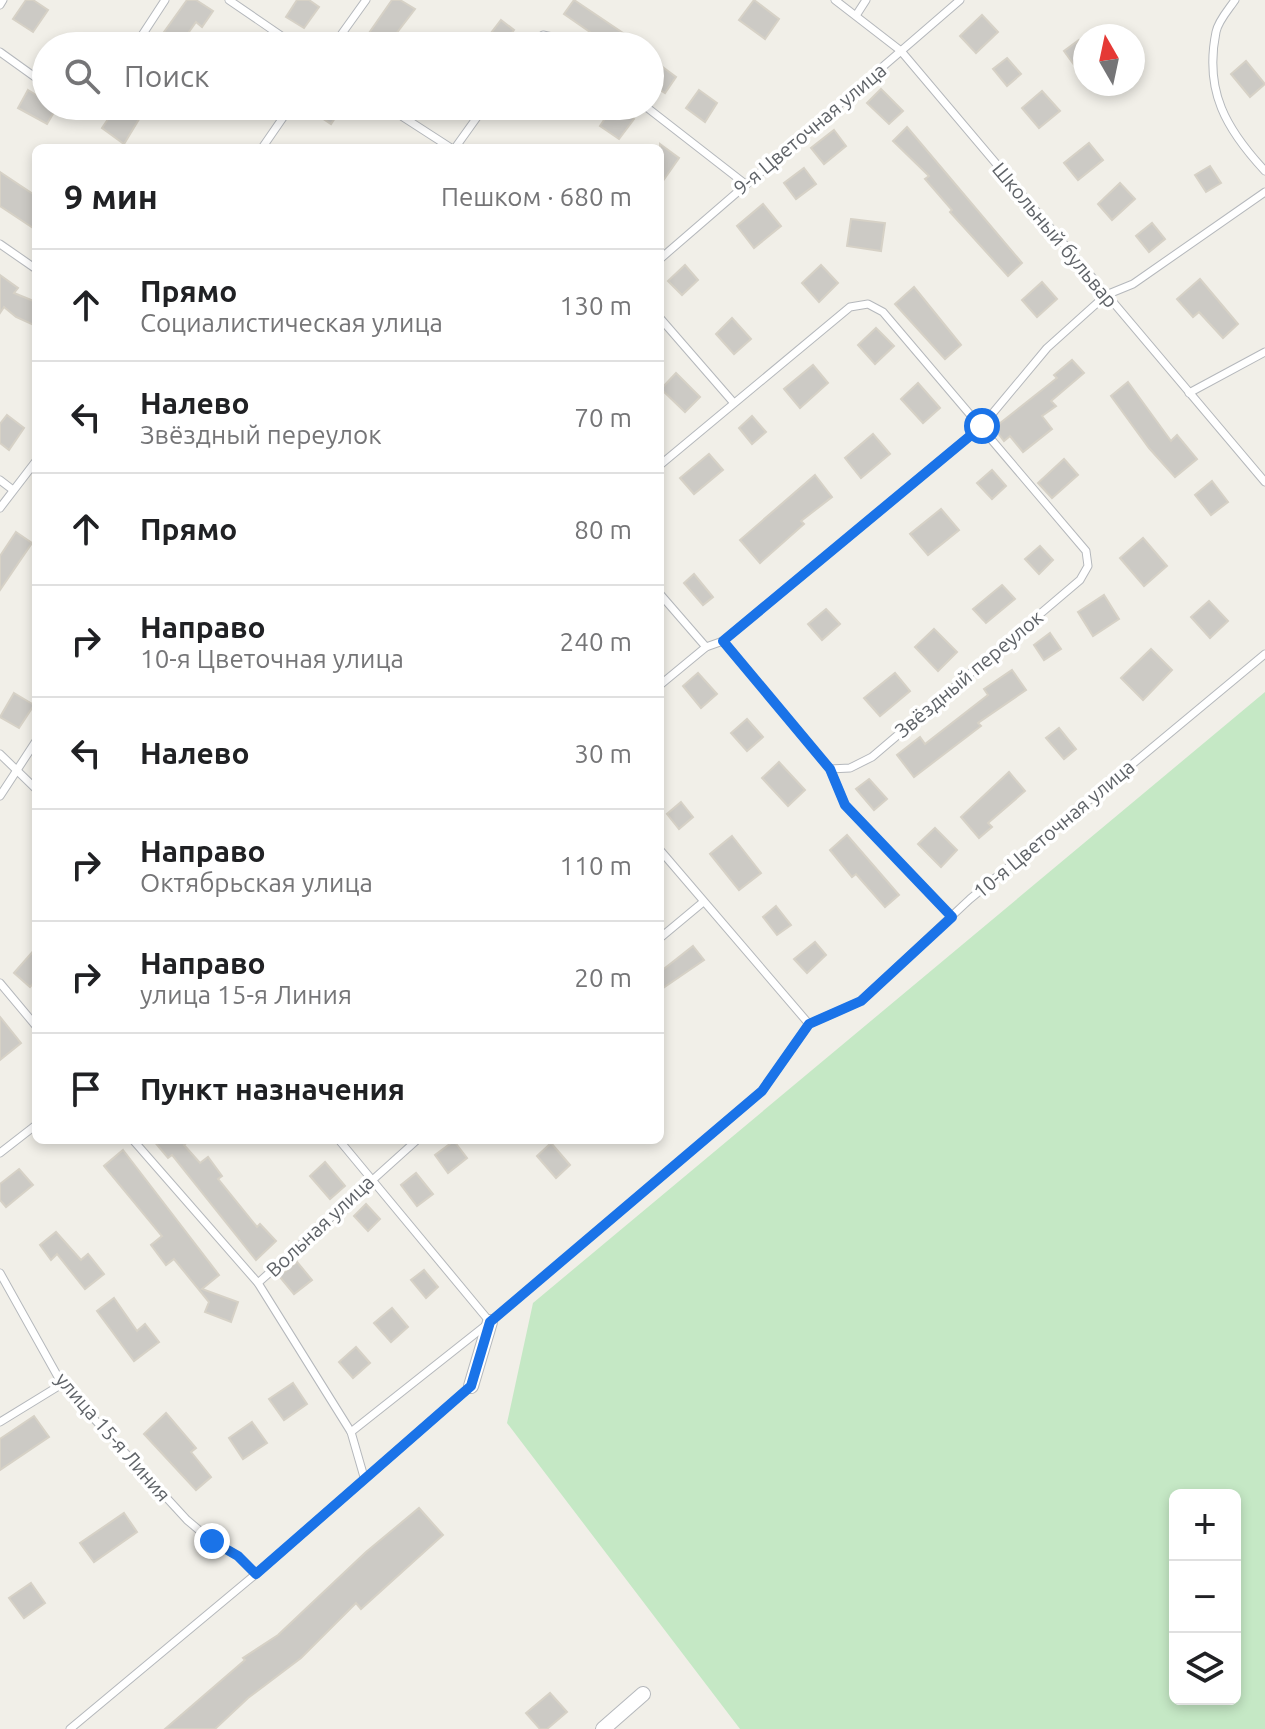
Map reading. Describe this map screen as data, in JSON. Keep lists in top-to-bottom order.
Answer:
{
  "streets": {
    "lane": [
      "9-я Цветочная улица",
      "Школьный бульвар",
      "Звёздный переулок",
      "10-я Цветочная улица",
      "Вольная улица",
      "улица 15-я Линия"
    ]
  },
  "crossings": [
    ["9-я Цветочная улица", "Школьный бульвар"]
  ],
  "north": "top",
  "page": {
    "search": "Поиск",
    "heading": ["9 мин", "Пешком · 680 m"],
    "list": [
      ["Прямо", "Социалистическая улица", "130 m"],
      ["Налево", "Звёздный переулок", "70 m"],
      ["Прямо", "80 m"],
      ["Направо", "10-я Цветочная улица", "240 m"],
      ["Налево", "30 m"],
      ["Направо", "Октябрьская улица", "110 m"],
      ["Направо", "улица 15-я Линия", "20 m"],
      "Пункт назначения"
    ],
    "map_buttons": ["+", "−"]
  }
}
